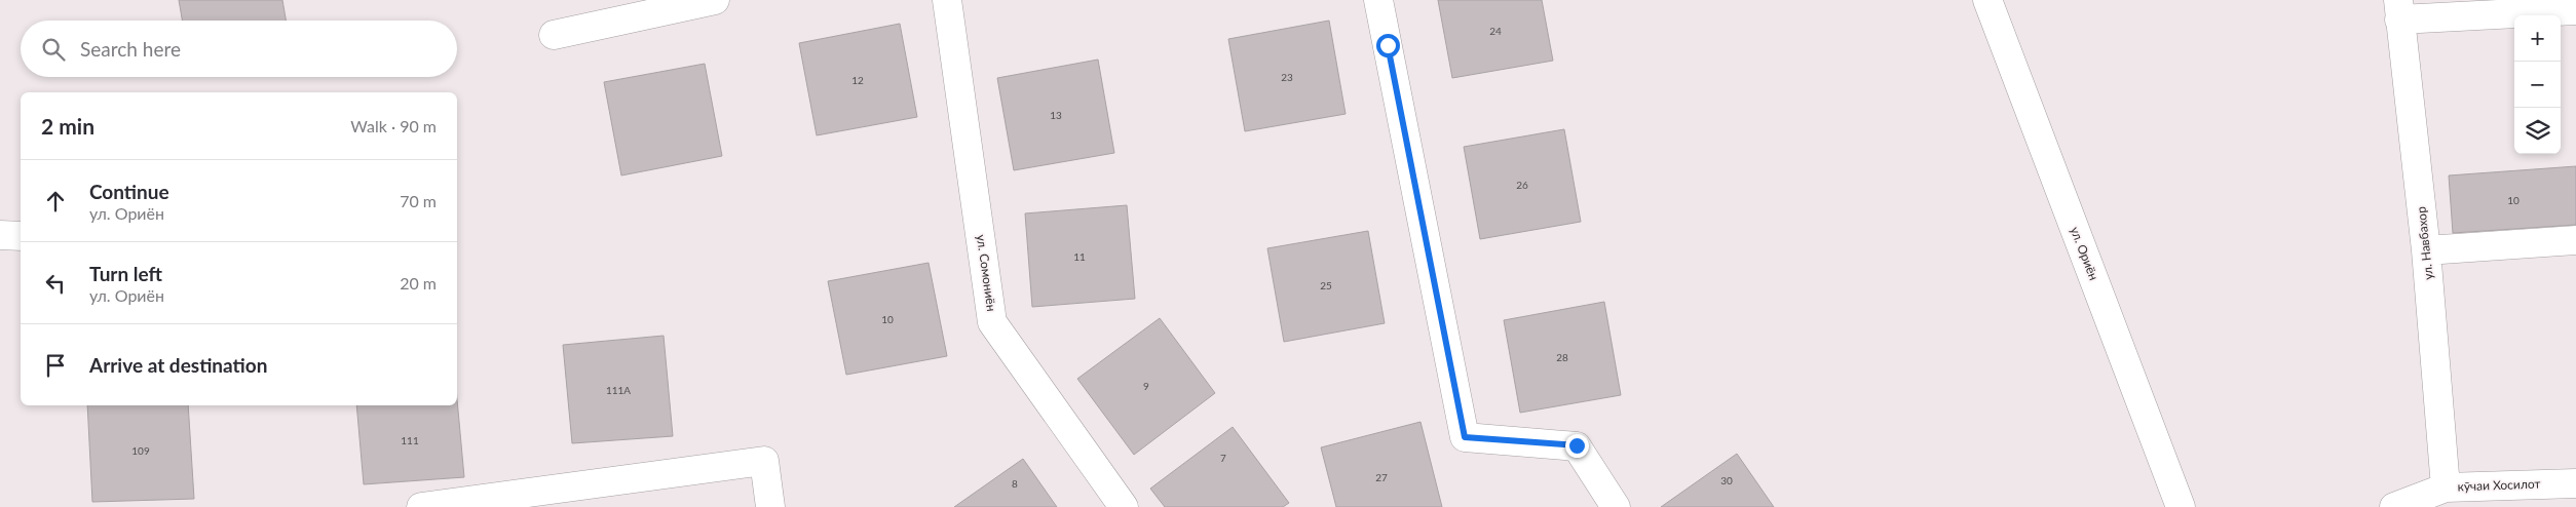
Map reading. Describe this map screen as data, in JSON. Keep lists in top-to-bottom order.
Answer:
{
  "streets": {
    "street": [
      "ул. Навбахор",
      "ул. Ориён",
      "ул. Сомониён",
      "кӯчаи Хосилот"
    ]
  },
  "crossings": [
    ["ул. Навбахор", "кӯчаи Хосилот"]
  ],
  "house_numbers": [
    "24",
    "23",
    "12",
    "13",
    "26",
    "10",
    "11",
    "25",
    "10",
    "28",
    "9",
    "111А",
    "111",
    "109",
    "7",
    "27",
    "30",
    "8"
  ],
  "page": {
    "map_buttons": ["+", "−"],
    "search": "Search here",
    "heading": ["2 min", "Walk · 90 m"],
    "list": [
      ["Continue", "ул. Ориён", "70 m"],
      ["Turn left", "ул. Ориён", "20 m"],
      "Arrive at destination"
    ]
  }
}
